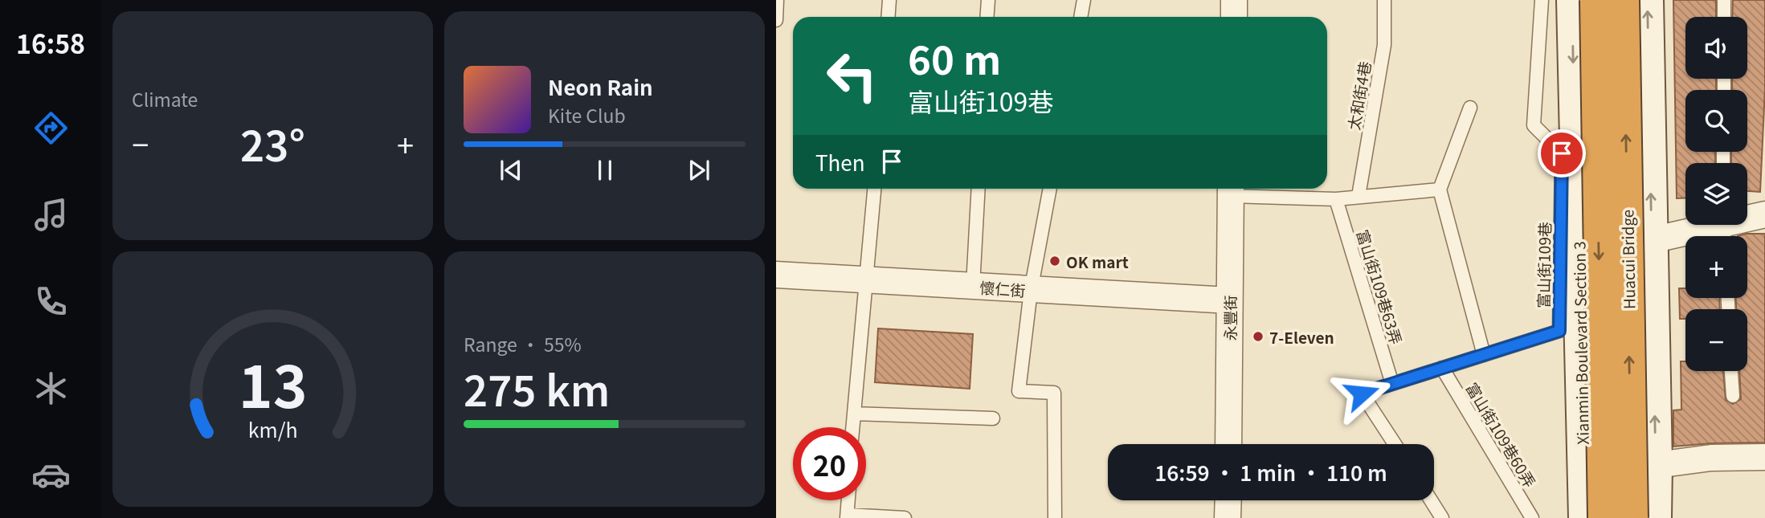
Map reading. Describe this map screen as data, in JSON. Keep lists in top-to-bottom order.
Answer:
{
  "streets": {
    "highway": ["Huacui Bridge"],
    "street": ["懷仁街", "永豐街", "Xianmin Boulevard Section 3"],
    "lane": [
      "太和街4巷",
      "富山街109巷",
      "富山街109巷63弄",
      "富山街109巷60弄"
    ]
  },
  "crossings": [
    ["富山街109巷", "富山街109巷63弄"],
    ["富山街109巷", "富山街109巷60弄"],
    ["懷仁街", "永豐街"]
  ],
  "places": ["OK mart", "7-Eleven"],
  "page": {
    "tabs": "16:58",
    "tile": [
      "Climate",
      ["Range · 55%", "275 km"]
    ],
    "map_buttons": ["+", "−"],
    "turn": ["60 m", "富山街109巷"],
    "song": ["Neon Rain", "Kite Club"],
    "heat": ["−", "23°", "+"],
    "then": "Then",
    "limit": "20",
    "trip": "16:59 · 1 min · 110 m",
    "gauge": ["13", "km/h"]
  }
}
